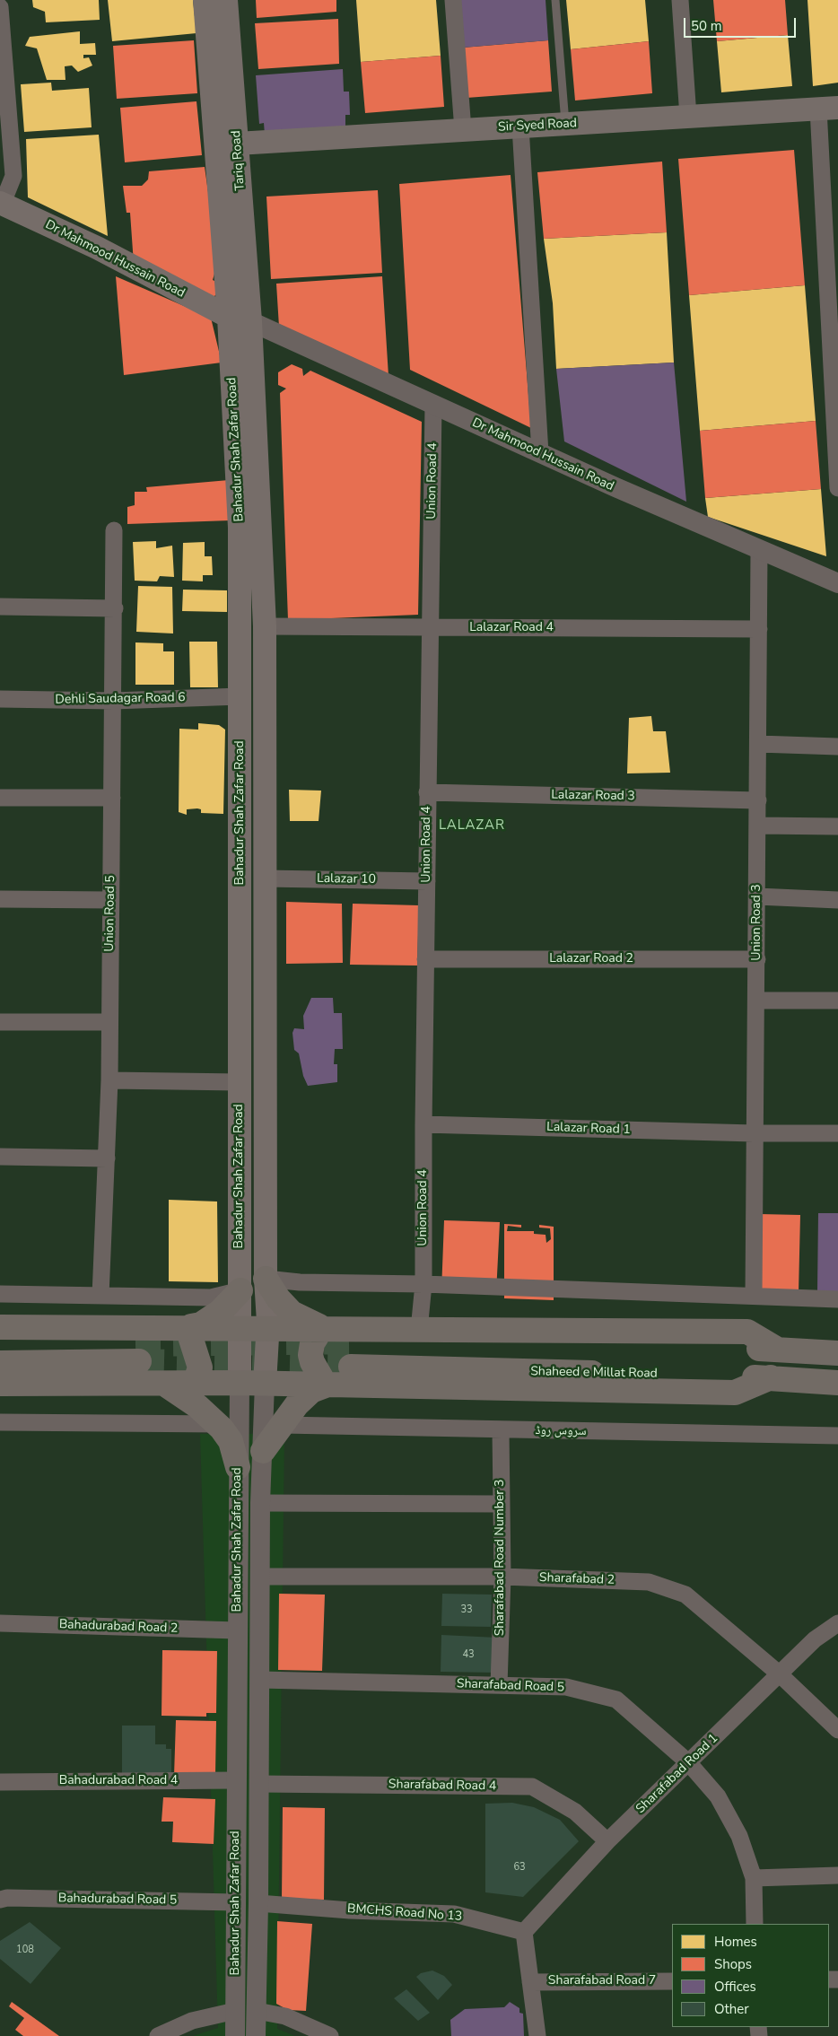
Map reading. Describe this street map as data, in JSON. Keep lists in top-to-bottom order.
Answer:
{
  "streets": {
    "main road": [
      "Sir Syed Road",
      "Tariq Road",
      "Dr Mahmood Hussain Road",
      "Bahadur Shah Zafar Road",
      "Shaheed e Millat Road"
    ],
    "street": [
      "Union Road 4",
      "Lalazar Road 4",
      "Dehli Saudagar Road 6",
      "Lalazar Road 3",
      "Lalazar 10",
      "Union Road 5",
      "Union Road 3",
      "Lalazar Road 2",
      "Lalazar Road 1",
      "سروس روڈ",
      "Sharafabad Road Number 3",
      "Sharafabad 2",
      "Bahadurabad Road 2",
      "Sharafabad Road 5",
      "Sharafabad Road 1",
      "Bahadurabad Road 4",
      "Sharafabad Road 4",
      "Bahadurabad Road 5",
      "BMCHS Road No 13",
      "Sharafabad Road 7"
    ]
  },
  "crossings": [
    ["Sir Syed Road", "Tariq Road"],
    ["Tariq Road", "Dr Mahmood Hussain Road"],
    ["Tariq Road", "Bahadur Shah Zafar Road"],
    ["Dr Mahmood Hussain Road", "Bahadur Shah Zafar Road"],
    ["Dr Mahmood Hussain Road", "Union Road 4"],
    ["Dr Mahmood Hussain Road", "Union Road 3"],
    ["Bahadur Shah Zafar Road", "Lalazar Road 4"],
    ["Bahadur Shah Zafar Road", "Dehli Saudagar Road 6"],
    ["Bahadur Shah Zafar Road", "Lalazar 10"],
    ["Bahadur Shah Zafar Road", "Sharafabad 2"],
    ["Bahadur Shah Zafar Road", "Bahadurabad Road 2"],
    ["Bahadur Shah Zafar Road", "Sharafabad Road 5"],
    ["Bahadur Shah Zafar Road", "Bahadurabad Road 4"],
    ["Bahadur Shah Zafar Road", "Sharafabad Road 4"],
    ["Bahadur Shah Zafar Road", "Bahadurabad Road 5"],
    ["Bahadur Shah Zafar Road", "BMCHS Road No 13"],
    ["Union Road 4", "Lalazar Road 4"],
    ["Union Road 4", "Lalazar Road 3"],
    ["Union Road 4", "Lalazar 10"],
    ["Union Road 4", "Lalazar Road 2"],
    ["Union Road 4", "Lalazar Road 1"],
    ["Lalazar Road 4", "Union Road 3"],
    ["Dehli Saudagar Road 6", "Union Road 5"],
    ["Lalazar Road 3", "Union Road 3"],
    ["Union Road 3", "Lalazar Road 2"],
    ["Union Road 3", "Lalazar Road 1"],
    ["سروس روڈ", "Sharafabad Road Number 3"],
    ["Sharafabad Road Number 3", "Sharafabad 2"],
    ["Sharafabad Road Number 3", "Sharafabad Road 5"],
    ["Sharafabad 2", "Sharafabad Road 1"],
    ["Sharafabad Road 5", "Sharafabad Road 1"],
    ["Sharafabad Road 1", "Sharafabad Road 4"],
    ["Sharafabad Road 1", "BMCHS Road No 13"]
  ],
  "districts": ["LALAZAR"],
  "house_numbers": [
    "33",
    "43",
    "63",
    "108"
  ],
  "legend": [
    "Homes",
    "Shops",
    "Offices",
    "Other"
  ],
  "scale_bar": "50 m"
}
